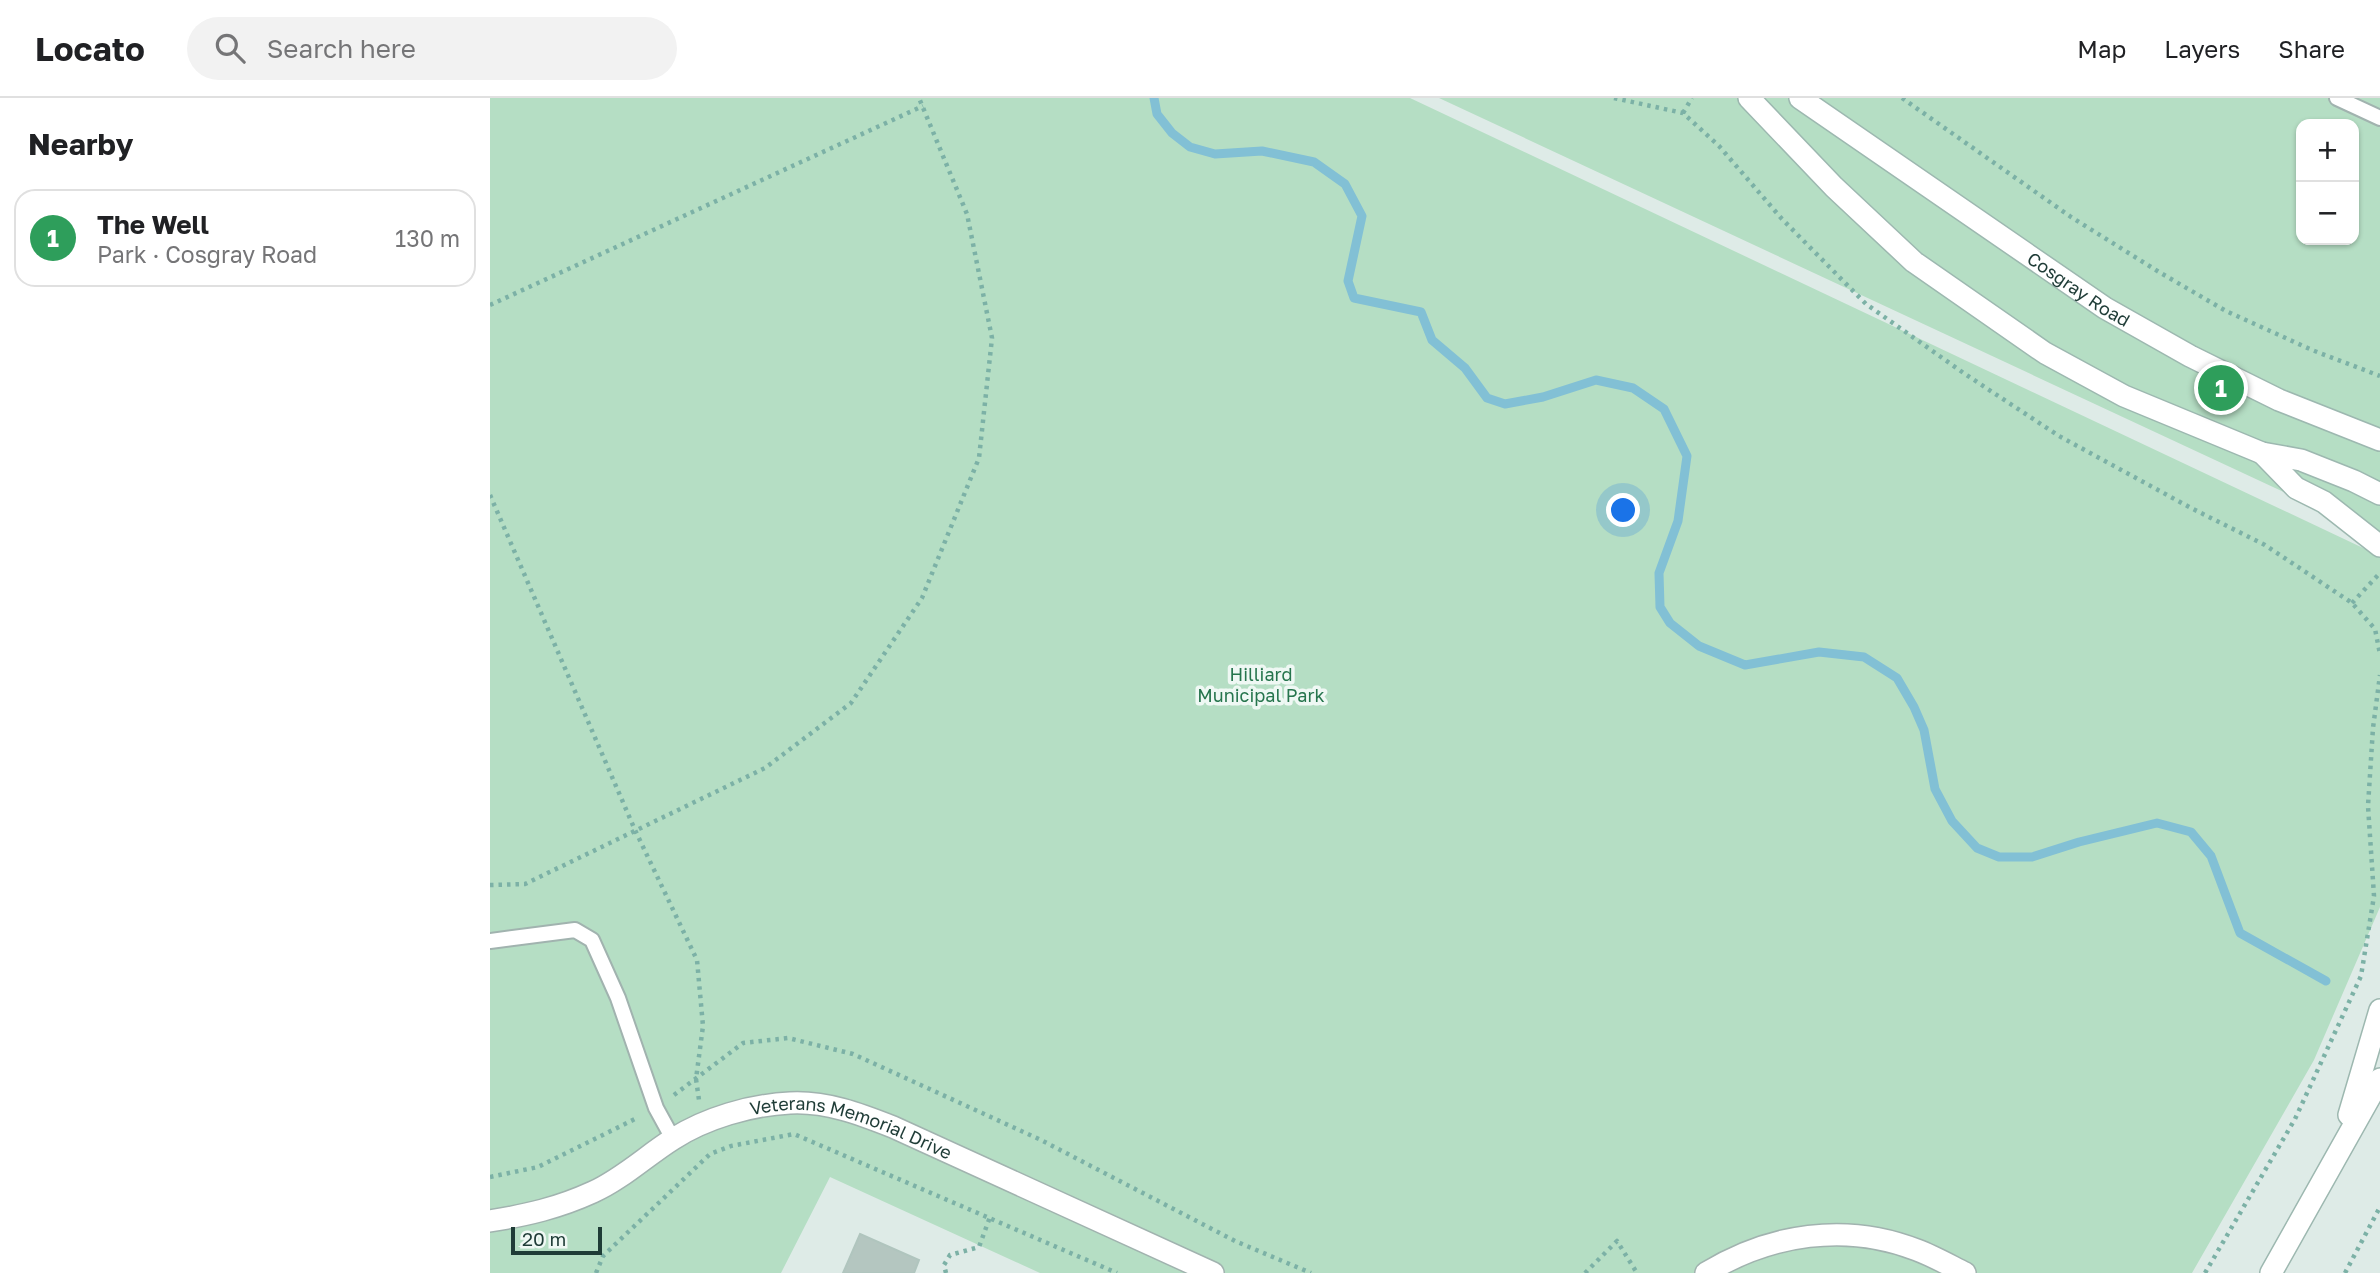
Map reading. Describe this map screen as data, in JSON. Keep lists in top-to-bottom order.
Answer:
{
  "streets": {
    "main road": ["Cosgray Road", "Veterans Memorial Drive"]
  },
  "parks": ["Hilliard Municipal Park"],
  "scale_bar": "20 m",
  "page": {
    "header": "Locato",
    "search": "Search here",
    "nav": ["Map", "Layers", "Share"],
    "heading": "Nearby",
    "map_buttons": ["+", "−"],
    "list": [
      {
        "mark": "1",
        "name": "The Well",
        "note": "Park · Cosgray Road",
        "value": "130 m"
      }
    ],
    "pins": "1",
    "scale": "20 m"
  }
}
